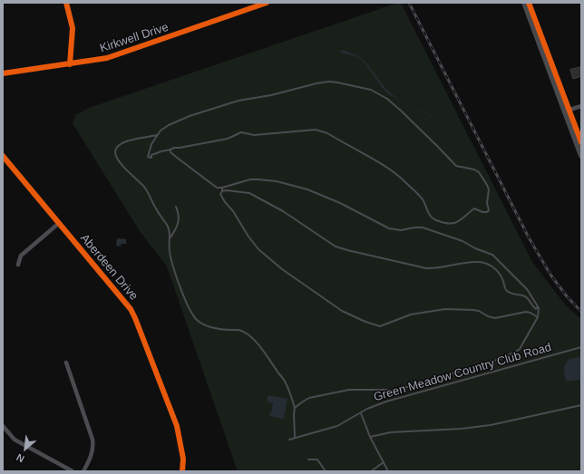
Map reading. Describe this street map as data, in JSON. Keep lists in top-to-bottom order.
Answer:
{
  "streets": {
    "street": ["Kirkwell Drive", "Aberdeen Drive"],
    "lane": ["Green Meadow Country Club Road"]
  },
  "north": "bottom left"
}
